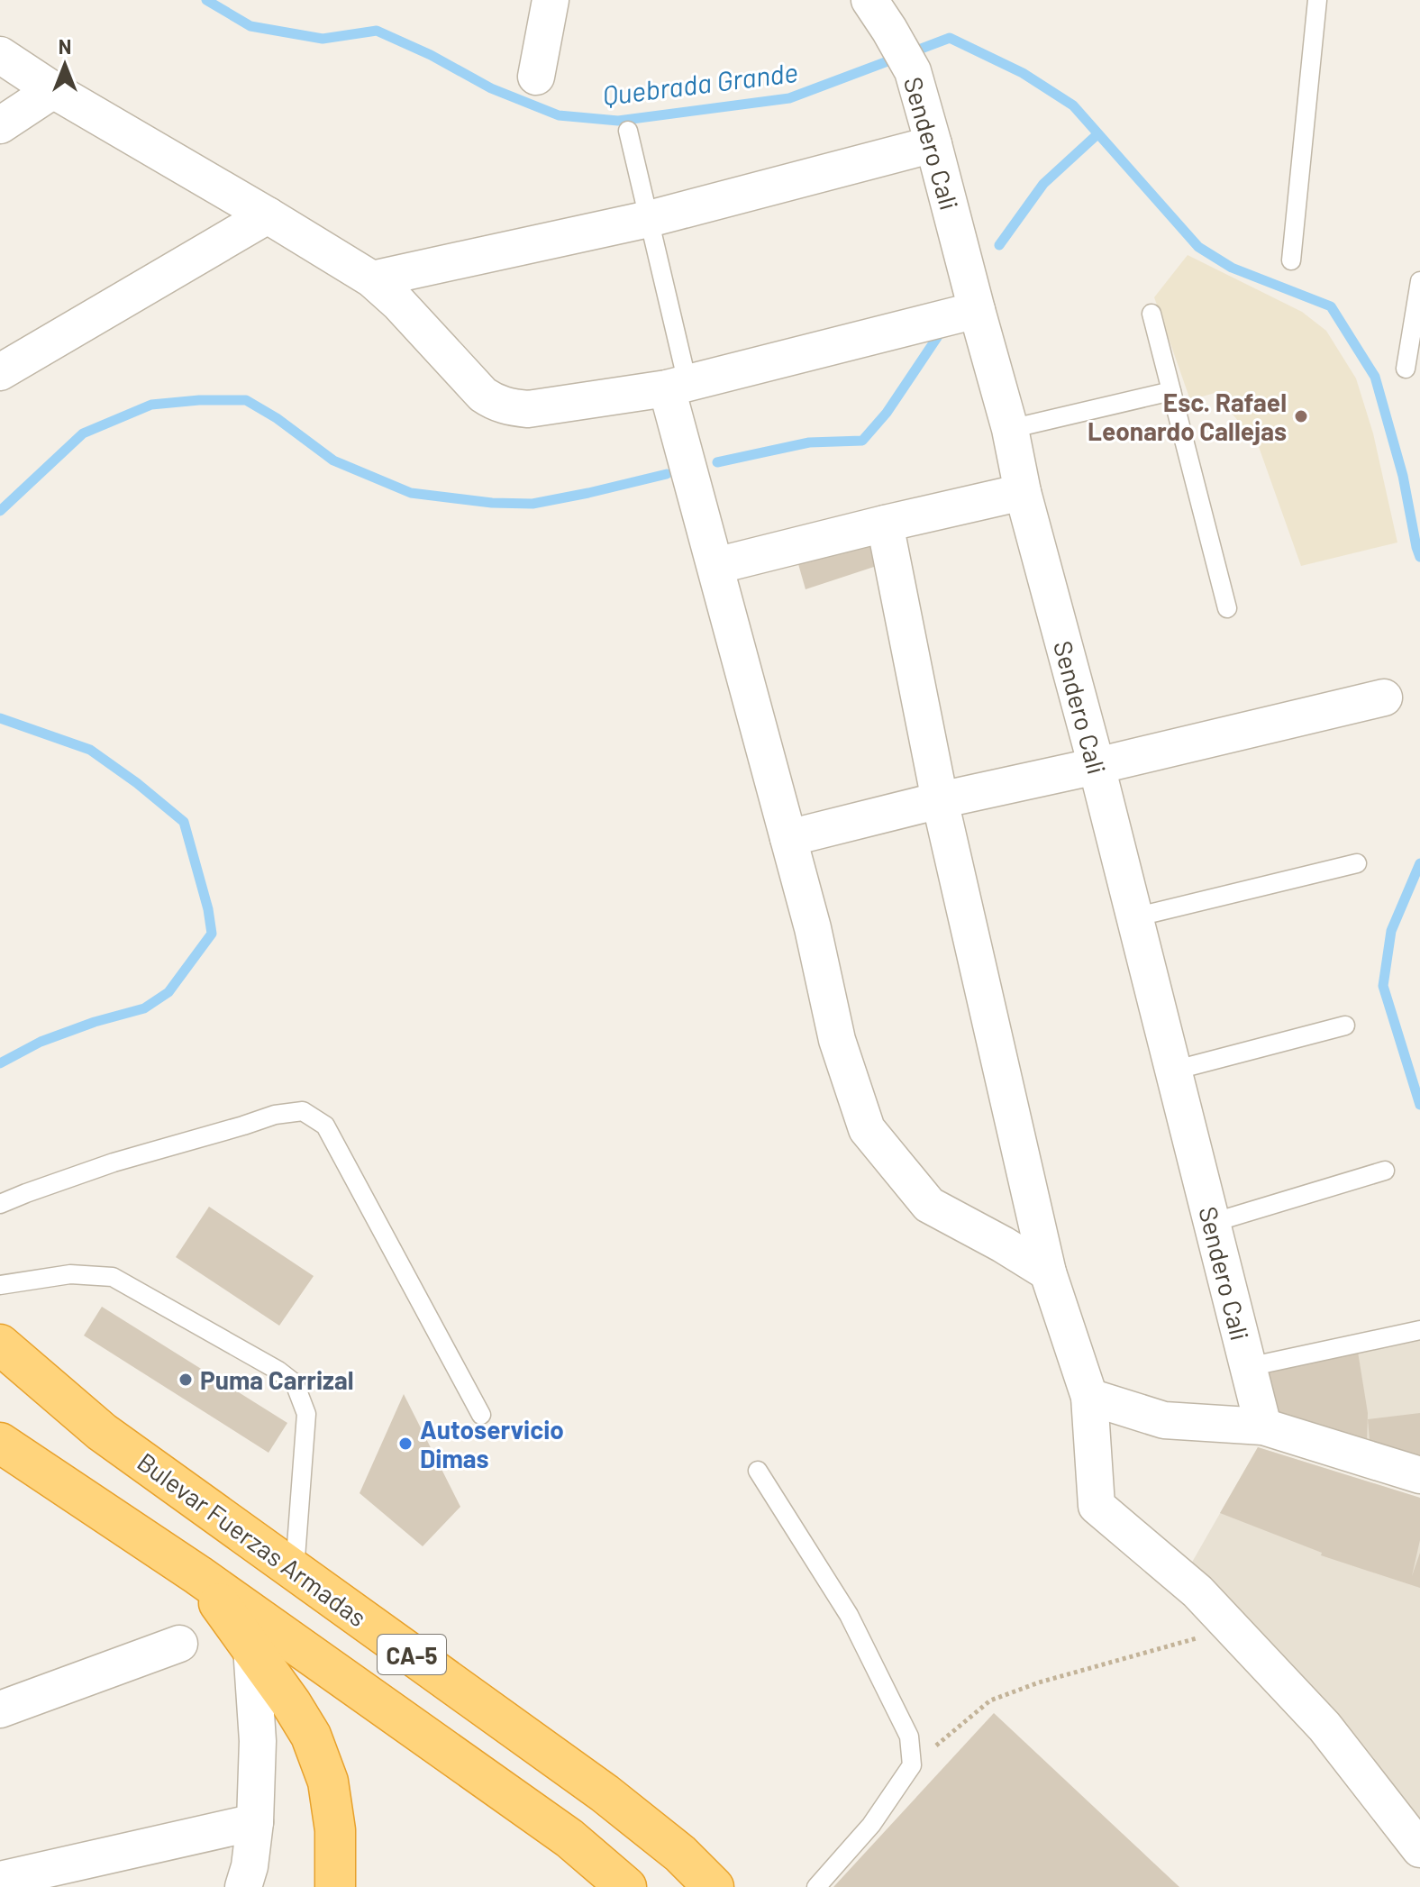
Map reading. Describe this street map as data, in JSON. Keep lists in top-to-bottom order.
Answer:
{
  "streets": {
    "highway": ["Bulevar Fuerzas Armadas", "CA-5"],
    "street": ["Sendero Cali"]
  },
  "water": ["Quebrada Grande"],
  "places": ["Esc. Rafael Leonardo Callejas", "Puma Carrizal", "Autoservicio Dimas"],
  "north": "top"
}
